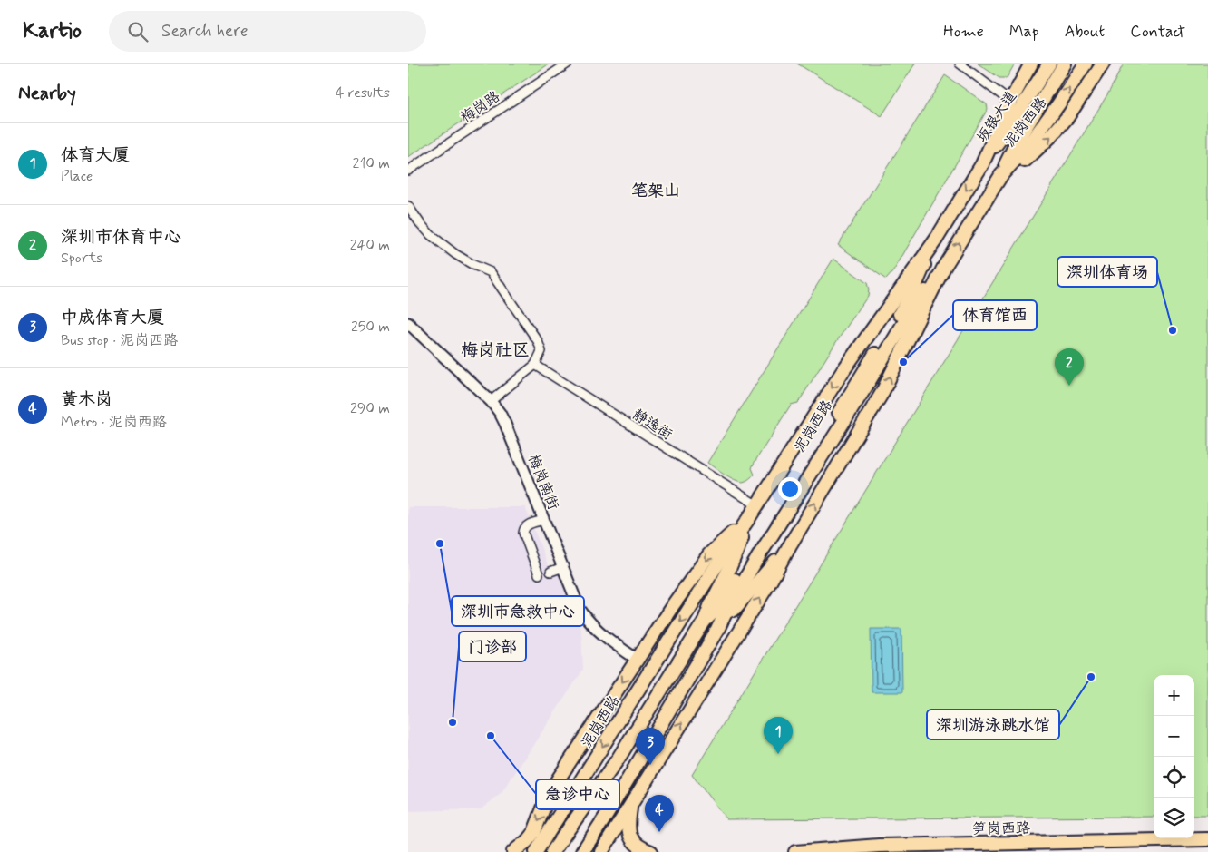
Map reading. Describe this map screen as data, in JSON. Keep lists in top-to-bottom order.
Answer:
{
  "streets": {
    "main road": ["坂银大道", "泥岗西路", "笋岗西路"],
    "street": ["梅岗路", "静逸街", "梅岗南街"]
  },
  "crossings": [
    ["坂银大道", "泥岗西路"],
    ["泥岗西路", "静逸街"]
  ],
  "districts": ["笔架山", "梅岗社区"],
  "places": [
    "深圳体育场",
    "体育馆西",
    "深圳市急救中心",
    "深圳游泳跳水馆",
    "门诊部",
    "急诊中心"
  ],
  "page": {
    "header": "Kartio",
    "search": "Search here",
    "nav": [
      "Home",
      "Map",
      "About",
      "Contact"
    ],
    "heading": ["Nearby", "4 results"],
    "list": [
      {
        "mark": "1",
        "name": "体育大厦",
        "note": "Place",
        "value": "210 m"
      },
      {
        "mark": "2",
        "name": "深圳市体育中心",
        "note": "Sports",
        "value": "240 m"
      },
      {
        "mark": "3",
        "name": "中成体育大厦",
        "note": "Bus stop · 泥岗西路",
        "value": "250 m"
      },
      {
        "mark": "4",
        "name": "黄木岗",
        "note": "Metro · 泥岗西路",
        "value": "290 m"
      }
    ],
    "pins": [
      "2",
      "1",
      "3",
      "4"
    ],
    "map_buttons": ["+", "−"]
  }
}
